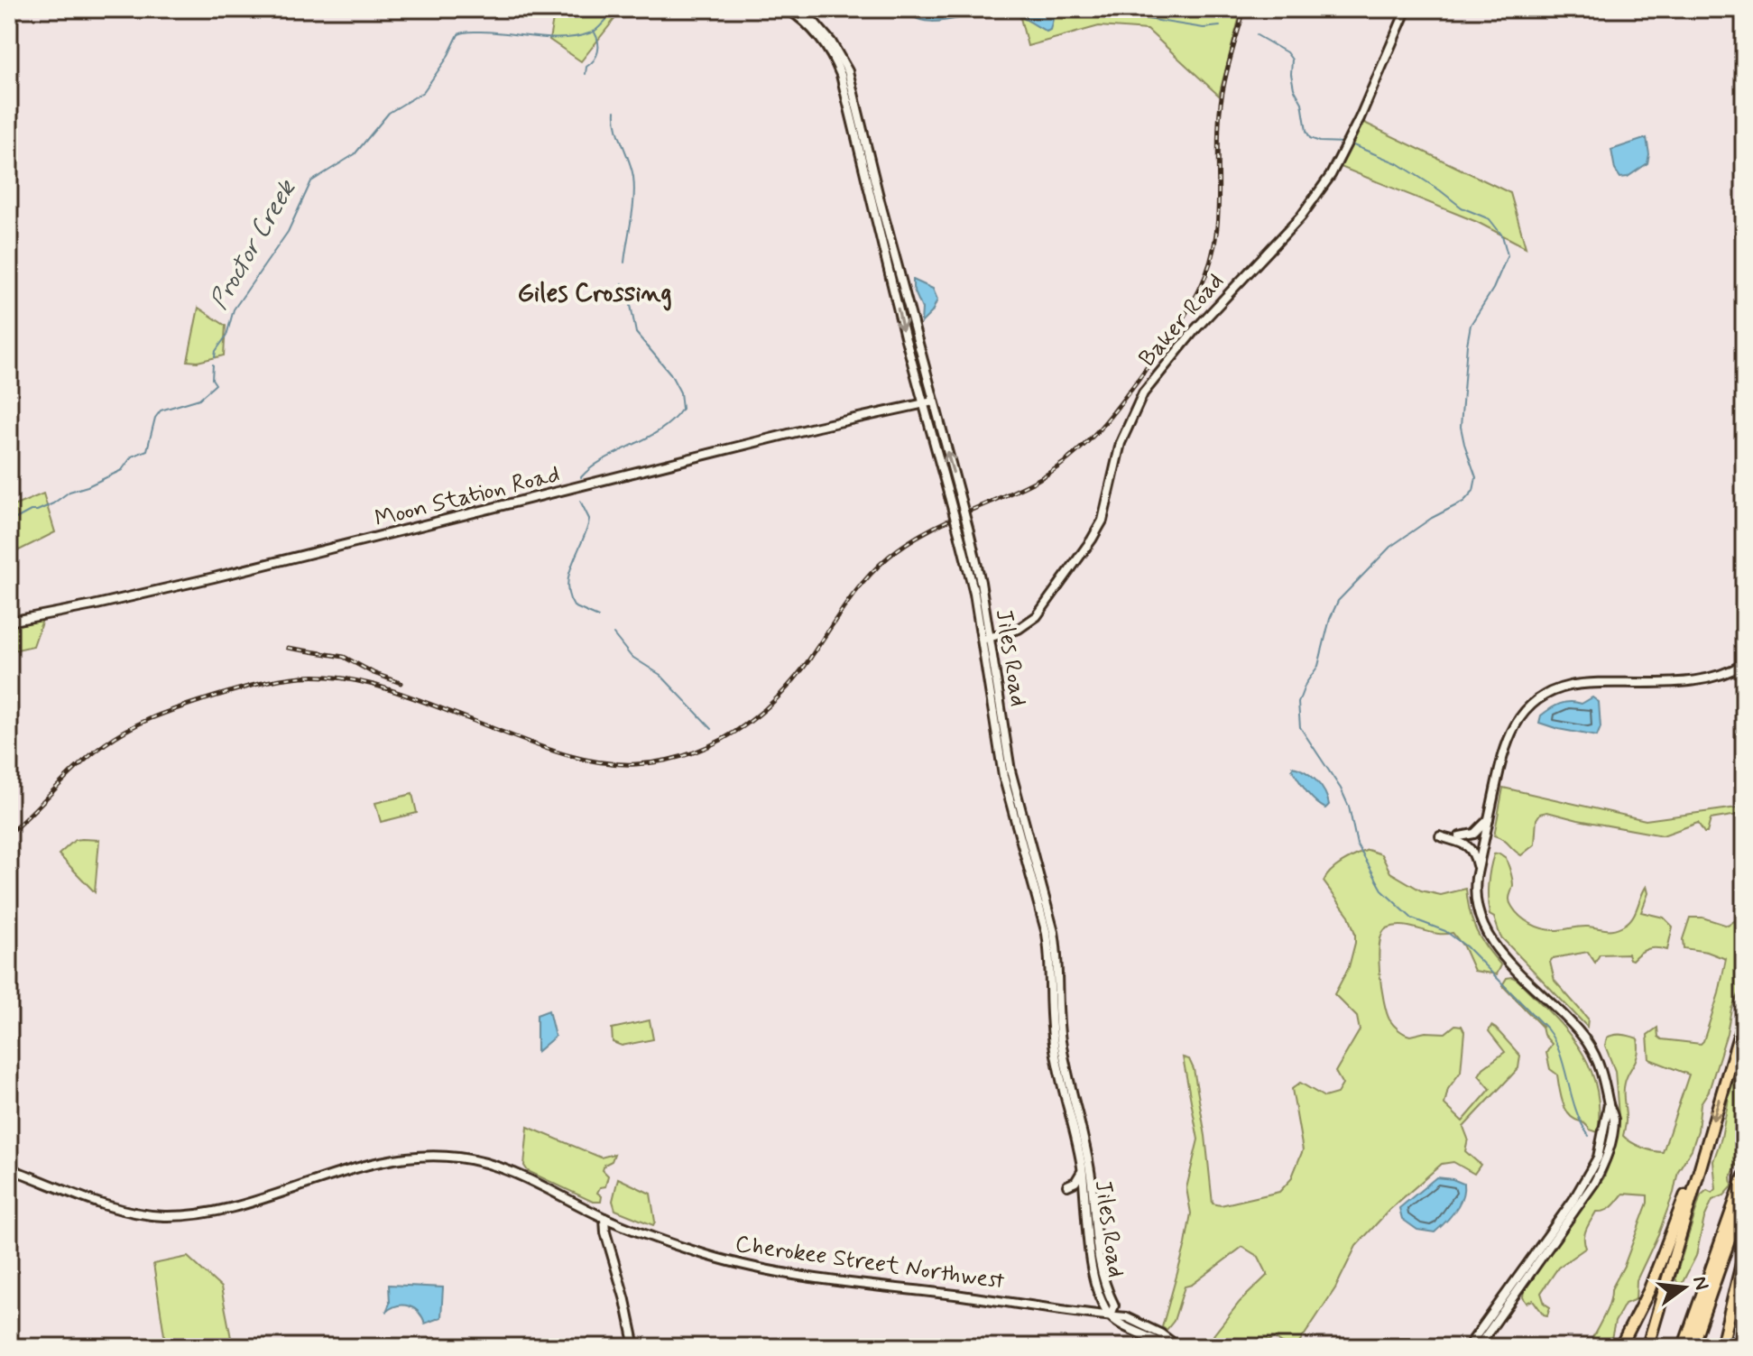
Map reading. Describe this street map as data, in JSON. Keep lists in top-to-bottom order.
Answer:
{
  "streets": {
    "street": [
      "Baker Road",
      "Moon Station Road",
      "Jiles Road",
      "Cherokee Street Northwest"
    ]
  },
  "crossings": [
    ["Baker Road", "Jiles Road"],
    ["Moon Station Road", "Jiles Road"],
    ["Jiles Road", "Cherokee Street Northwest"]
  ],
  "districts": ["Giles Crossing"],
  "water": ["Proctor Creek"],
  "north": "right"
}
